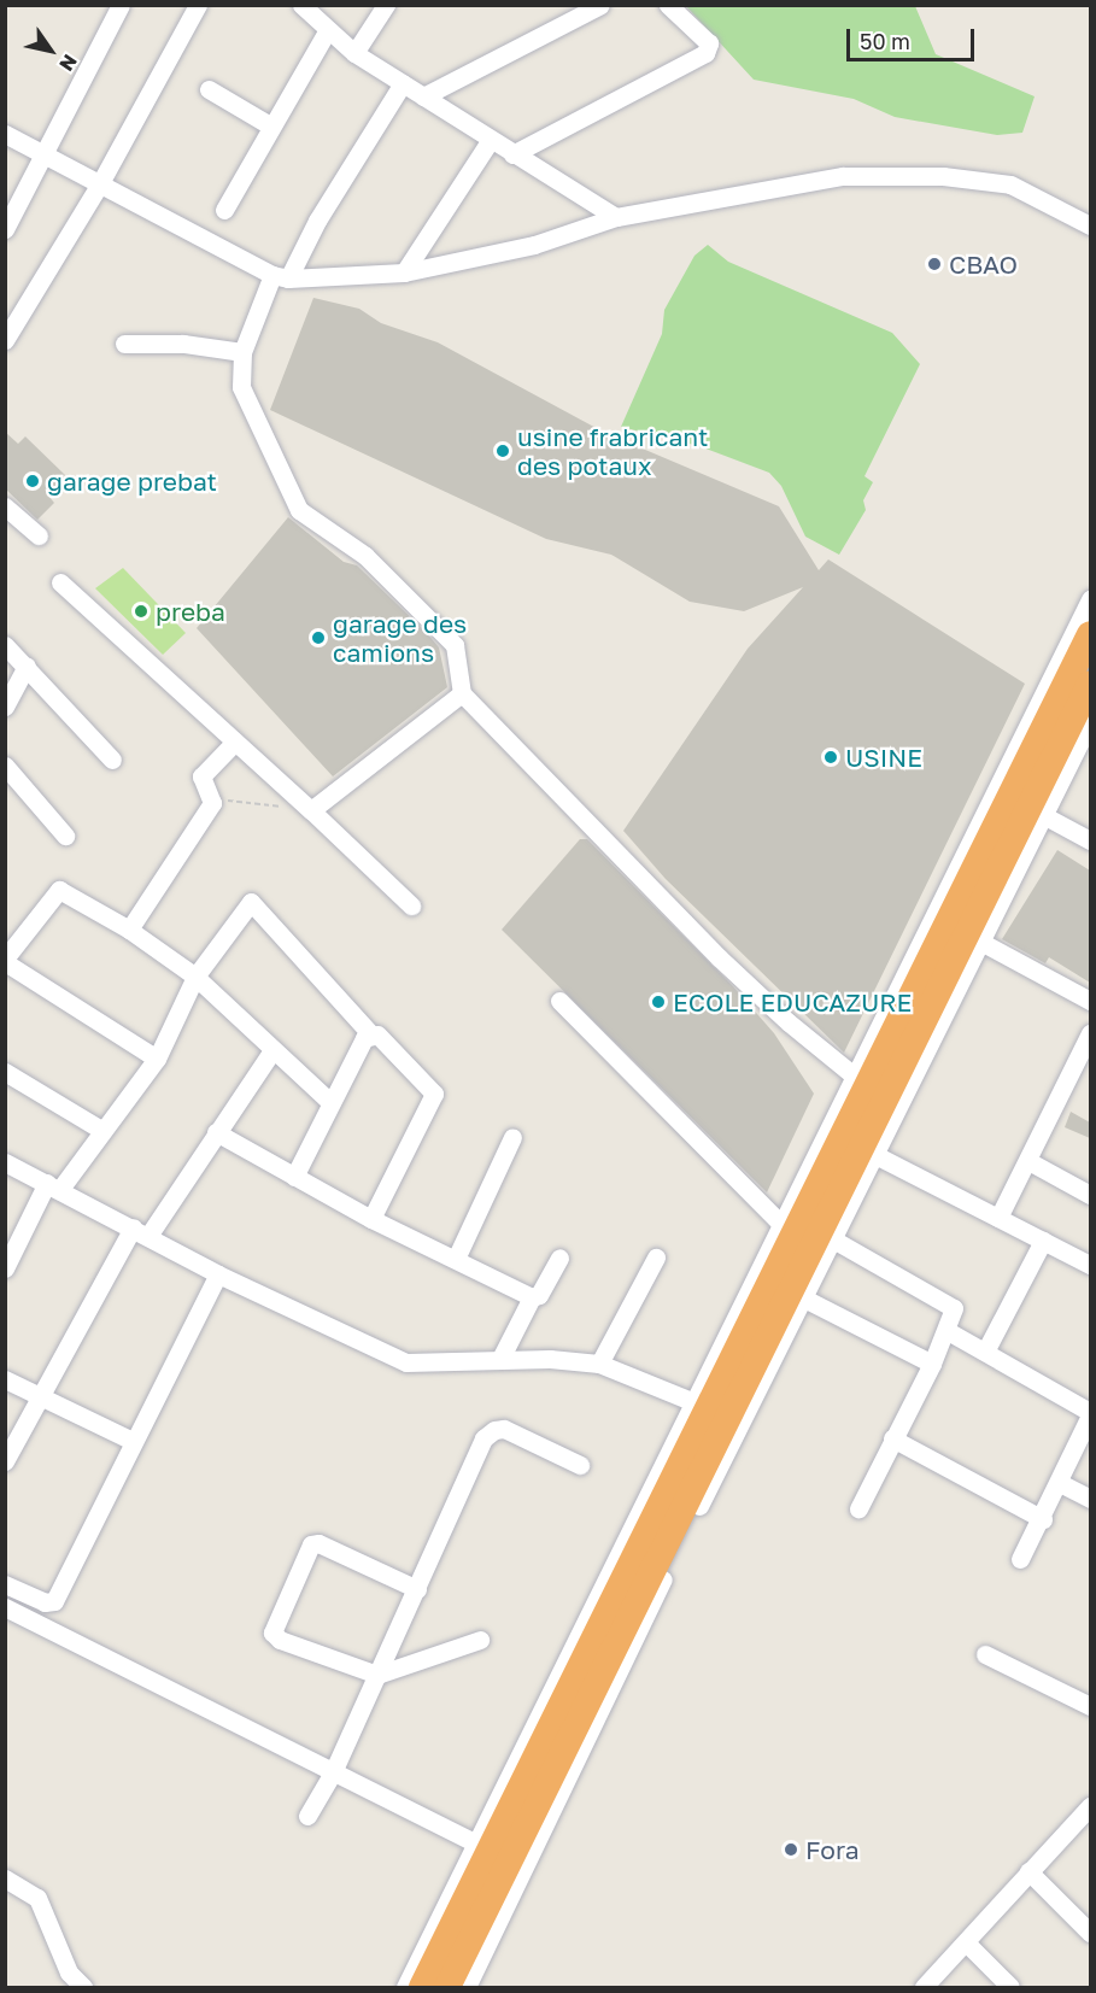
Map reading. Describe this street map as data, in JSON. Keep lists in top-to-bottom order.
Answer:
{
  "places": [
    "CBAO",
    "usine frabricant des potaux",
    "garage prebat",
    "preba",
    "garage des camions",
    "USINE",
    "ECOLE EDUCAZURE",
    "Fora"
  ],
  "scale_bar": "50 m",
  "north": "bottom right"
}
